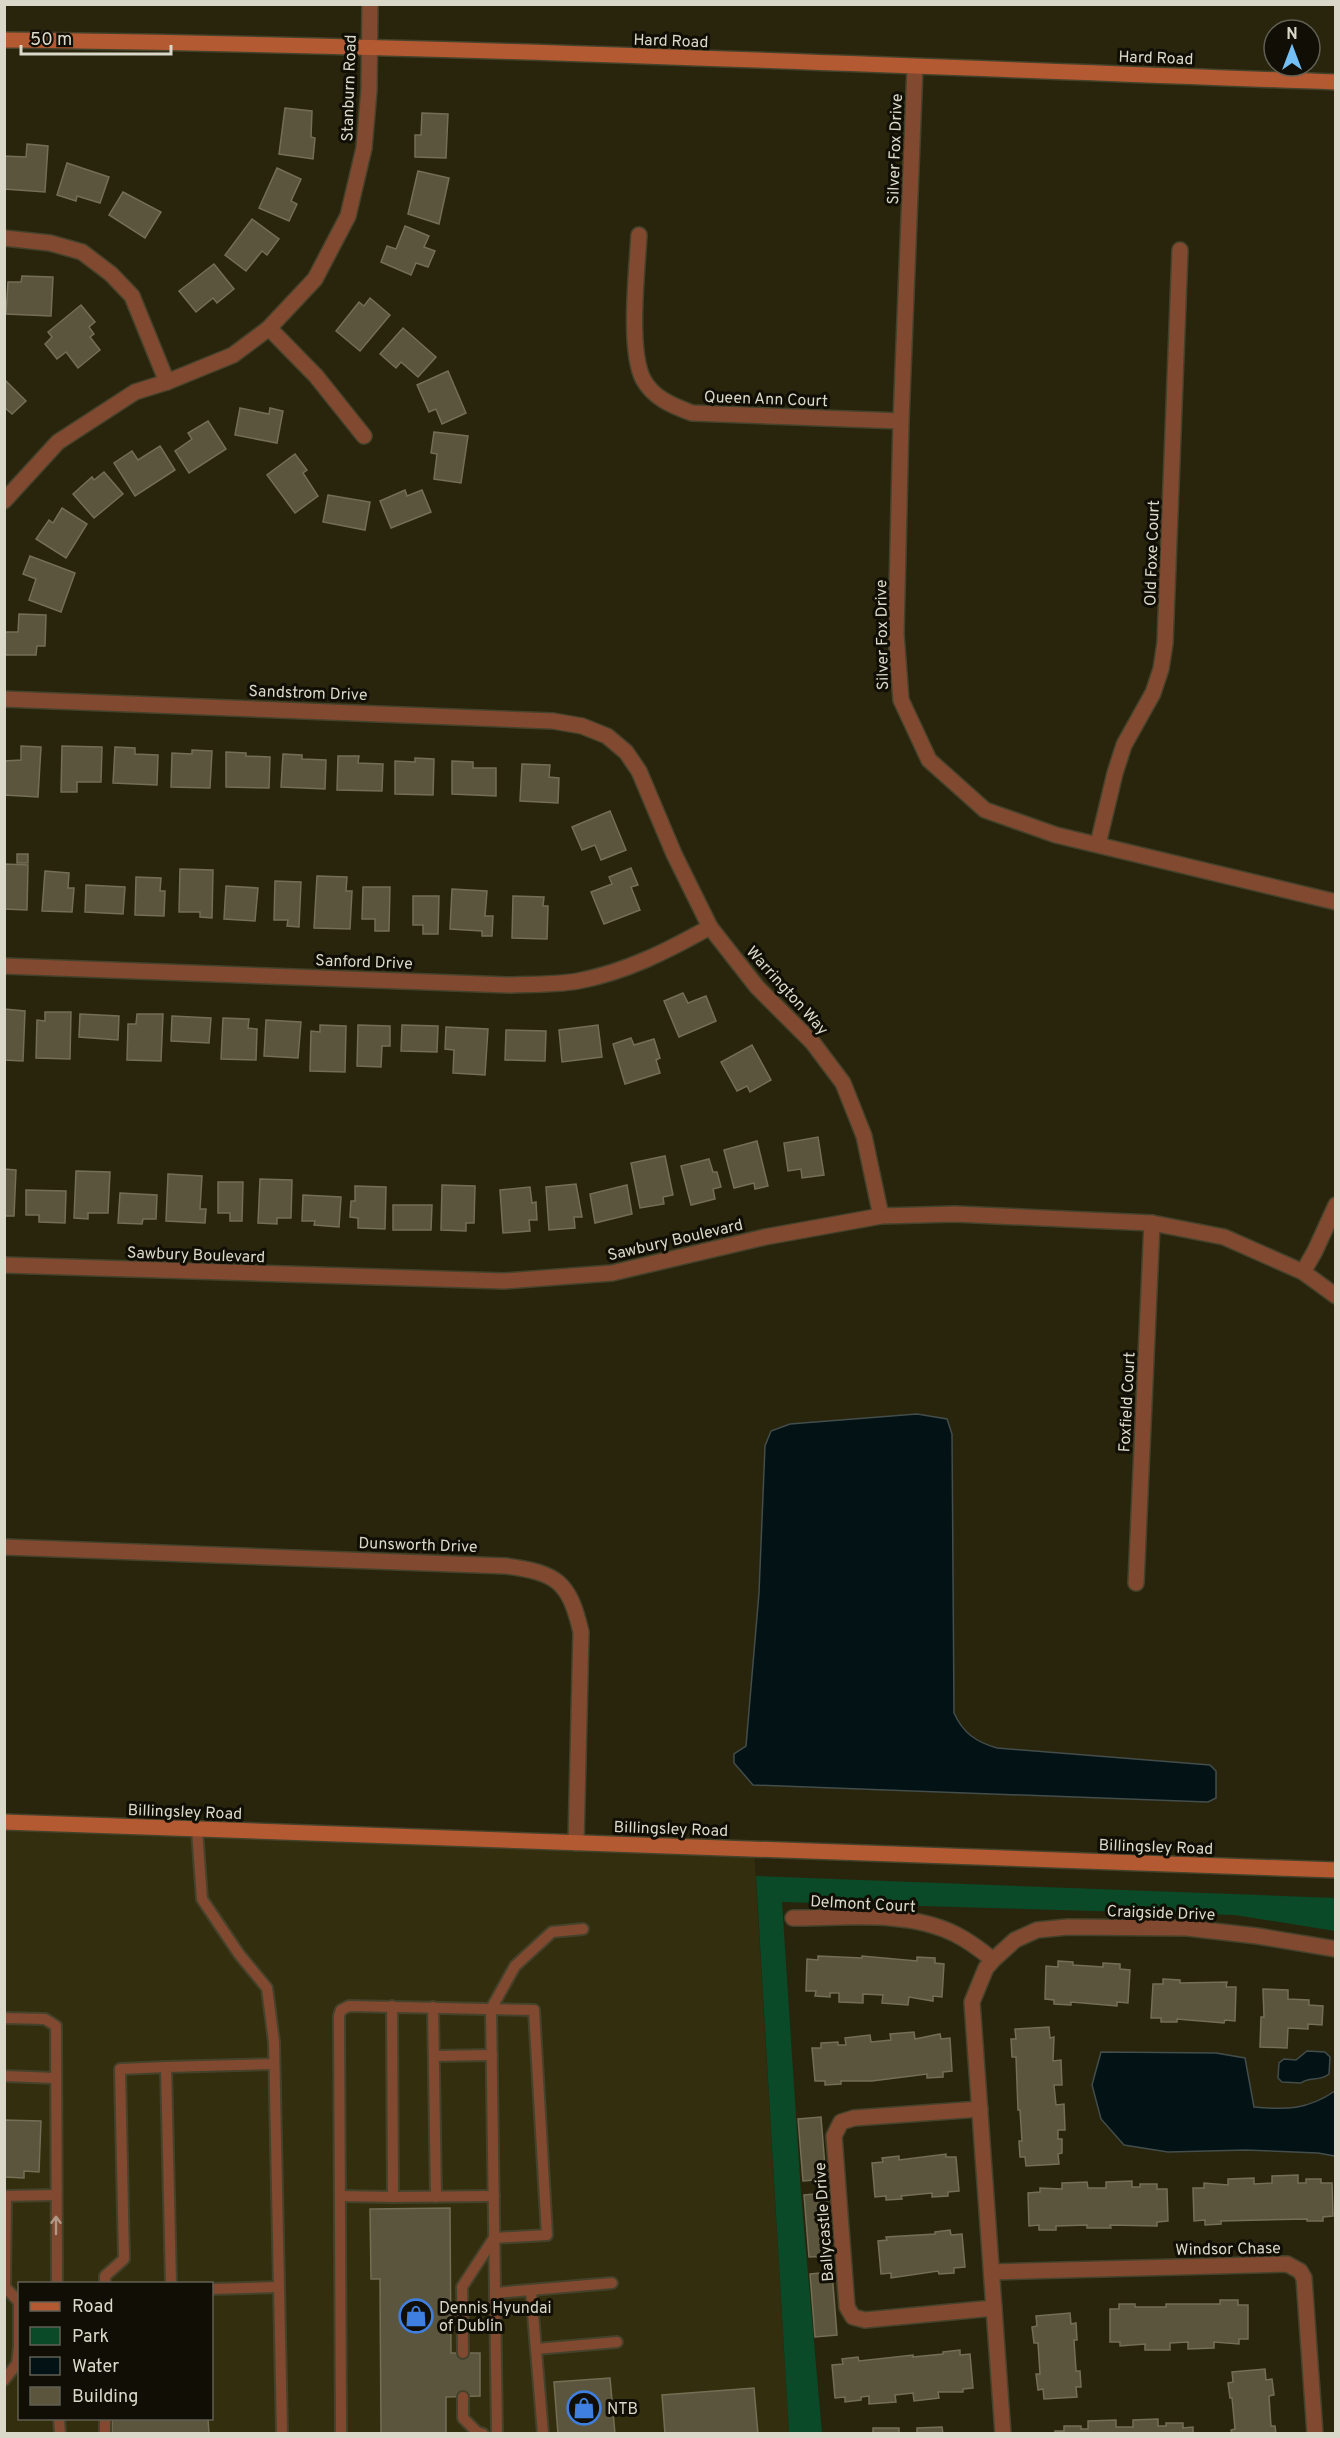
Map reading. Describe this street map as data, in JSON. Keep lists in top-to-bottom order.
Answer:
{
  "streets": {
    "main road": ["Hard Road", "Billingsley Road"],
    "street": [
      "Stanburn Road",
      "Silver Fox Drive",
      "Queen Ann Court",
      "Old Foxe Court",
      "Sandstrom Drive",
      "Sanford Drive",
      "Warrington Way",
      "Sawbury Boulevard",
      "Foxfield Court",
      "Dunsworth Drive",
      "Delmont Court",
      "Craigside Drive",
      "Ballycastle Drive",
      "Windsor Chase"
    ]
  },
  "crossings": [
    ["Hard Road", "Stanburn Road"],
    ["Hard Road", "Silver Fox Drive"],
    ["Silver Fox Drive", "Queen Ann Court"],
    ["Silver Fox Drive", "Old Foxe Court"],
    ["Sandstrom Drive", "Warrington Way"],
    ["Sanford Drive", "Warrington Way"],
    ["Warrington Way", "Sawbury Boulevard"],
    ["Sawbury Boulevard", "Foxfield Court"],
    ["Dunsworth Drive", "Billingsley Road"],
    ["Delmont Court", "Craigside Drive"]
  ],
  "places": {
    "shop": ["Dennis Hyundai of Dublin", "NTB"]
  },
  "legend": [
    "Road",
    "Park",
    "Water",
    "Building"
  ],
  "scale_bar": "50 m",
  "north": "top"
}
